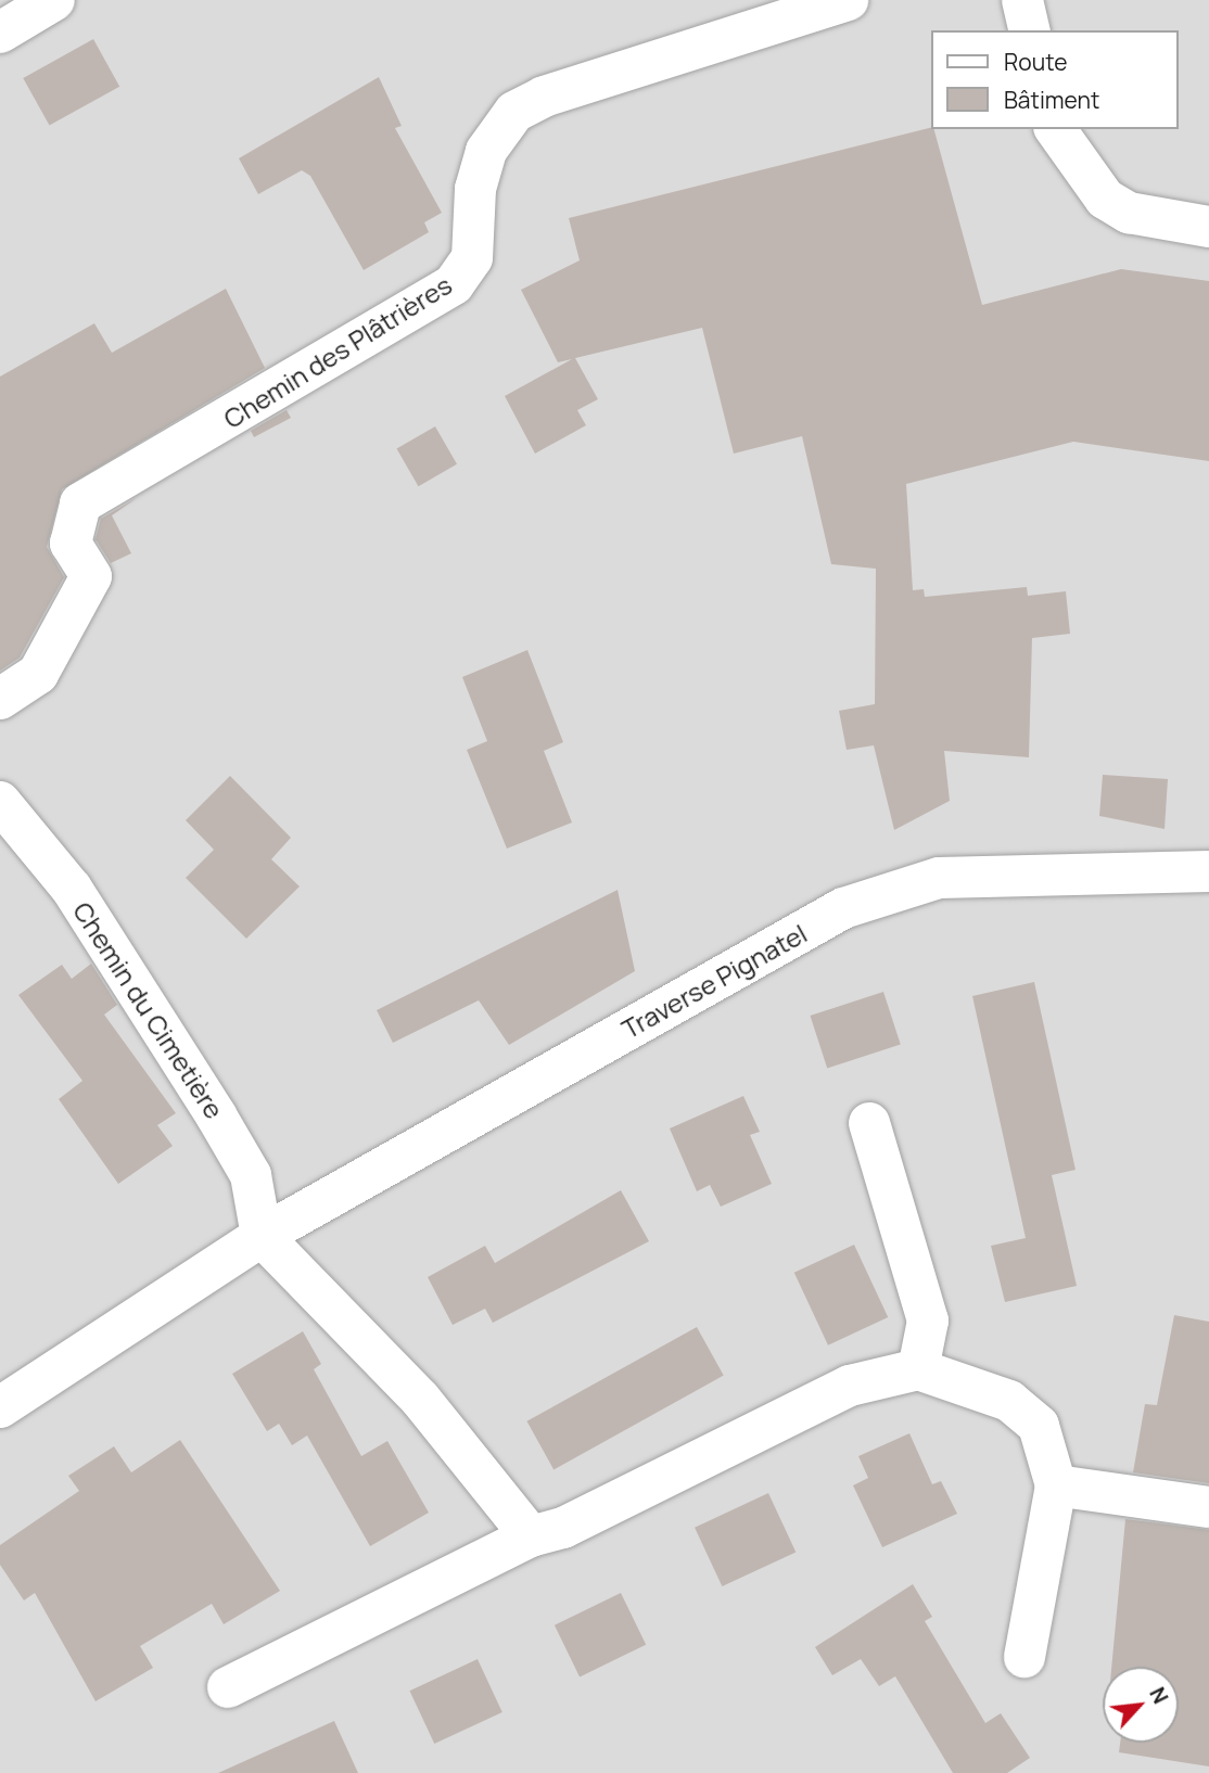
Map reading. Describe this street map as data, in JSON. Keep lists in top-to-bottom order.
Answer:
{
  "streets": {
    "street": ["Chemin des Plâtrières", "Traverse Pignatel", "Chemin du Cimetière"]
  },
  "crossings": [
    ["Traverse Pignatel", "Chemin du Cimetière"]
  ],
  "legend": ["Route", "Bâtiment"],
  "north": "top right"
}
